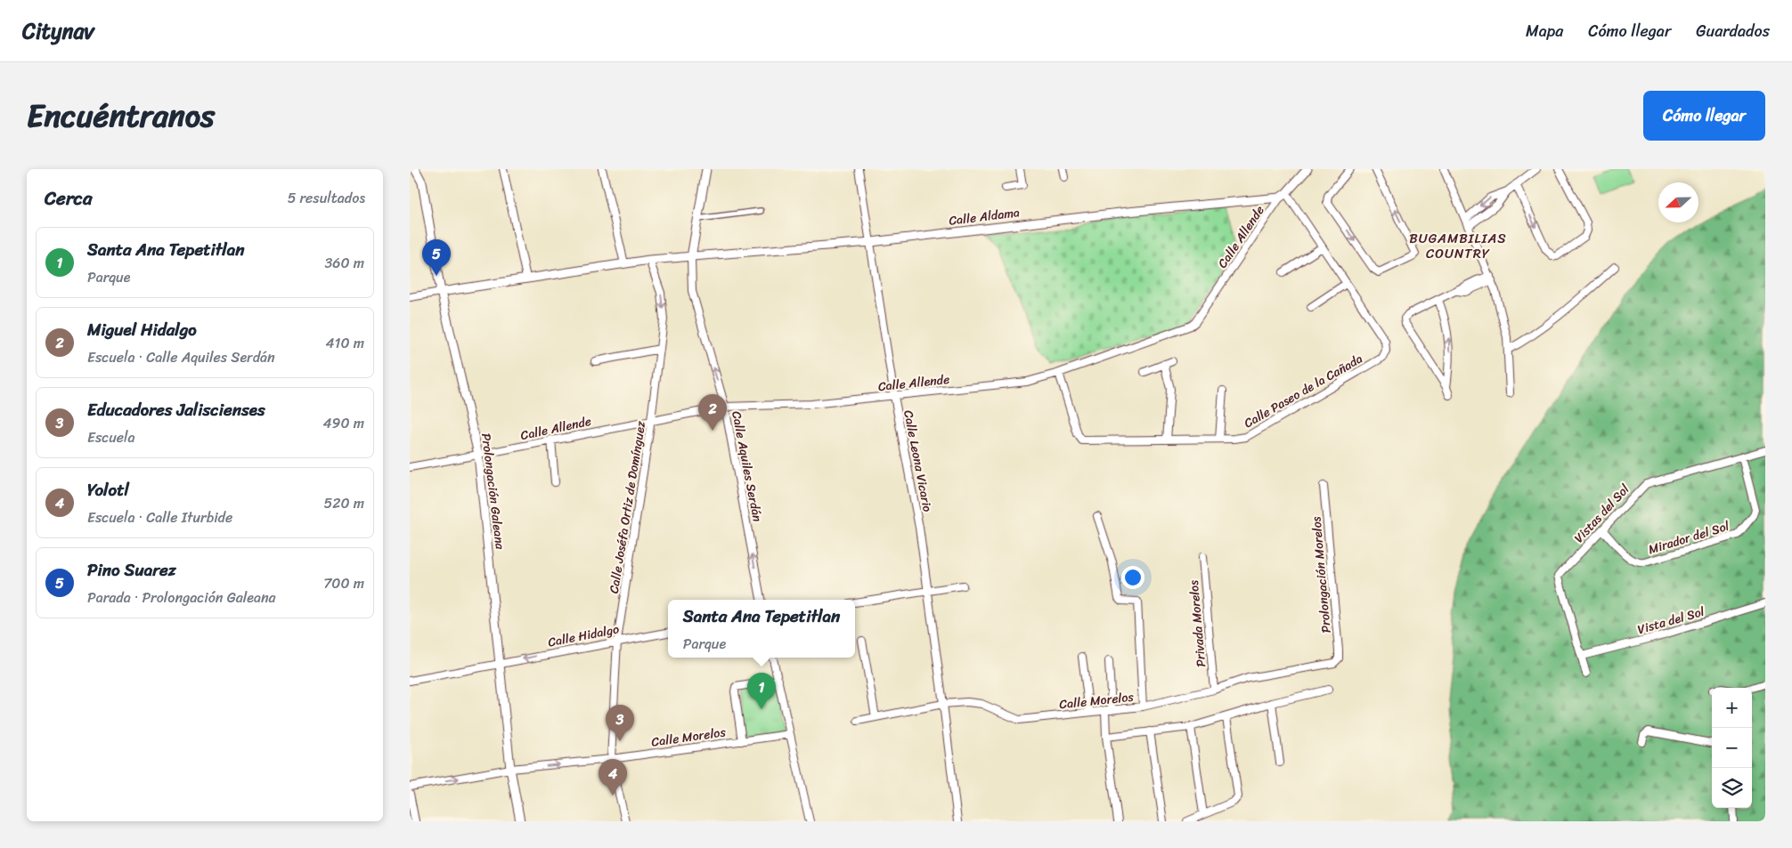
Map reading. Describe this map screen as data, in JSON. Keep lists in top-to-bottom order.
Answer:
{
  "streets": {
    "street": [
      "Calle Aldama",
      "Calle Allende",
      "Calle Paseo de la Cañada",
      "Calle Leona Vicario",
      "Calle Aquiles Serdán",
      "Prolongación Galeana",
      "Calle Joséfa Ortiz de Domínguez",
      "Vistas del Sol",
      "Mirador del Sol",
      "Prolongación Morelos",
      "Vista del Sol",
      "Privada Morelos",
      "Calle Hidalgo",
      "Calle Morelos"
    ]
  },
  "crossings": [
    ["Calle Aldama", "Calle Allende"],
    ["Calle Aldama", "Calle Paseo de la Cañada"],
    ["Calle Aldama", "Calle Leona Vicario"],
    ["Calle Aldama", "Calle Aquiles Serdán"],
    ["Calle Aldama", "Prolongación Galeana"],
    ["Calle Aldama", "Calle Joséfa Ortiz de Domínguez"],
    ["Calle Allende", "Calle Paseo de la Cañada"],
    ["Calle Allende", "Calle Leona Vicario"],
    ["Calle Allende", "Calle Aquiles Serdán"],
    ["Calle Allende", "Prolongación Galeana"],
    ["Calle Allende", "Calle Joséfa Ortiz de Domínguez"],
    ["Calle Leona Vicario", "Calle Morelos"],
    ["Prolongación Galeana", "Calle Hidalgo"],
    ["Prolongación Galeana", "Calle Morelos"],
    ["Calle Joséfa Ortiz de Domínguez", "Calle Hidalgo"],
    ["Calle Joséfa Ortiz de Domínguez", "Calle Morelos"],
    ["Vistas del Sol", "Mirador del Sol"],
    ["Vistas del Sol", "Vista del Sol"],
    ["Prolongación Morelos", "Calle Morelos"],
    ["Privada Morelos", "Calle Morelos"]
  ],
  "one_way": ["Calle Aquiles Serdán", "Calle Hidalgo"],
  "districts": ["BUGAMBILIAS COUNTRY"],
  "north": "left",
  "page": {
    "header": "Citynav",
    "nav": ["Mapa", "Cómo llegar", "Guardados"],
    "title": "Encuéntranos",
    "buttons": "Cómo llegar",
    "heading": ["Cerca", "5 resultados"],
    "list": [
      {
        "mark": "1",
        "name": "Santa Ana Tepetitlan",
        "note": "Parque",
        "value": "360 m"
      },
      {
        "mark": "2",
        "name": "Miguel Hidalgo",
        "note": "Escuela · Calle Aquiles Serdán",
        "value": "410 m"
      },
      {
        "mark": "3",
        "name": "Educadores Jaliscienses",
        "note": "Escuela",
        "value": "490 m"
      },
      {
        "mark": "4",
        "name": "Yolotl",
        "note": "Escuela · Calle Iturbide",
        "value": "520 m"
      },
      {
        "mark": "5",
        "name": "Pino Suarez",
        "note": "Parada · Prolongación Galeana",
        "value": "700 m"
      }
    ],
    "pins": [
      "5",
      "2",
      "1",
      "3",
      "4"
    ],
    "popup": ["Santa Ana Tepetitlan", "Parque"],
    "map_buttons": ["+", "−"]
  }
}
